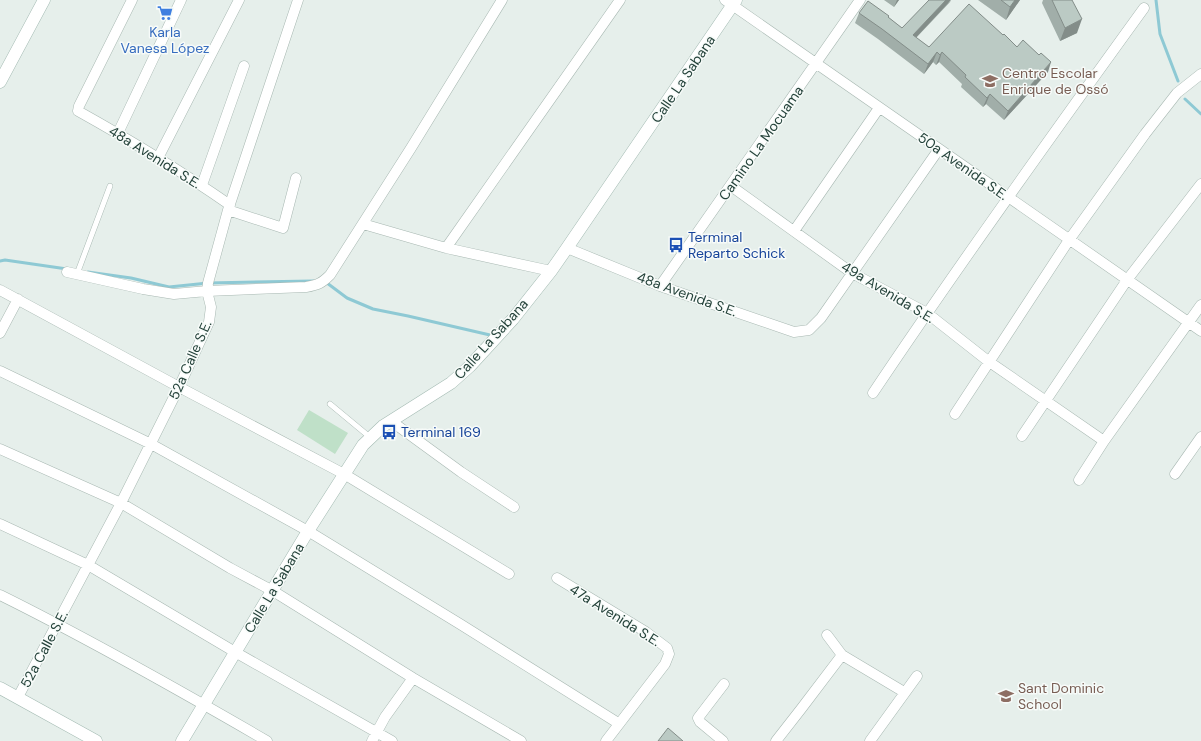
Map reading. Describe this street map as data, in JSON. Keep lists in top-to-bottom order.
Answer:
{
  "streets": {
    "street": [
      "Calle La Sabana",
      "Camino La Mocuama",
      "48a Avenida S.E.",
      "50a Avenida S.E.",
      "49a Avenida S.E.",
      "52a Calle S.E.",
      "47a Avenida S.E."
    ]
  },
  "crossings": [
    ["Calle La Sabana", "48a Avenida S.E."],
    ["Calle La Sabana", "50a Avenida S.E."],
    ["Camino La Mocuama", "48a Avenida S.E."],
    ["Camino La Mocuama", "50a Avenida S.E."],
    ["Camino La Mocuama", "49a Avenida S.E."],
    ["48a Avenida S.E.", "49a Avenida S.E."],
    ["48a Avenida S.E.", "52a Calle S.E."]
  ],
  "places": {
    "supermarket": ["Karla Vanesa López"],
    "school or university": ["Centro Escolar Enrique de Ossó", "Sant Dominic School"],
    "bus stop": ["Terminal Reparto Schick", "Terminal 169"]
  }
}
